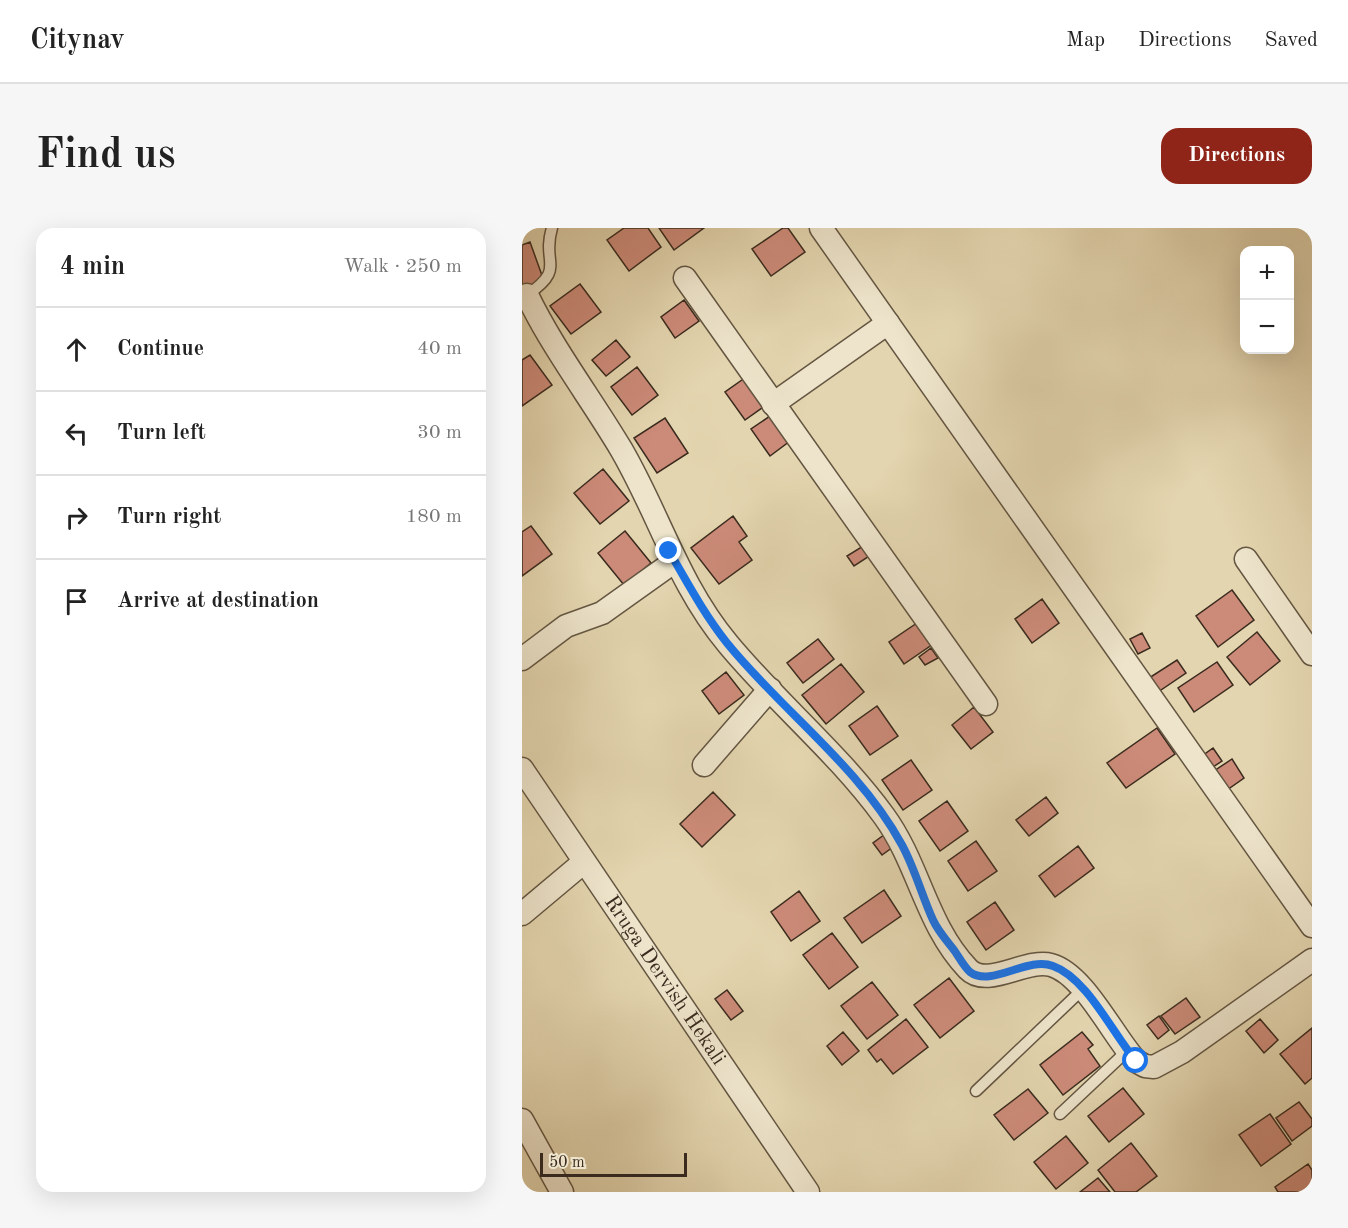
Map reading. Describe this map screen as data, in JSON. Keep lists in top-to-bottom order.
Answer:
{
  "streets": {
    "street": ["Rruga Dervish Hekali"]
  },
  "scale_bar": "50 m",
  "page": {
    "header": "Citynav",
    "nav": ["Map", "Directions", "Saved"],
    "buttons": "Directions",
    "title": "Find us",
    "heading": ["4 min", "Walk · 250 m"],
    "map_buttons": ["+", "−"],
    "list": [
      ["Continue", "40 m"],
      ["Turn left", "30 m"],
      ["Turn right", "180 m"],
      "Arrive at destination"
    ],
    "scale": "50 m"
  }
}
